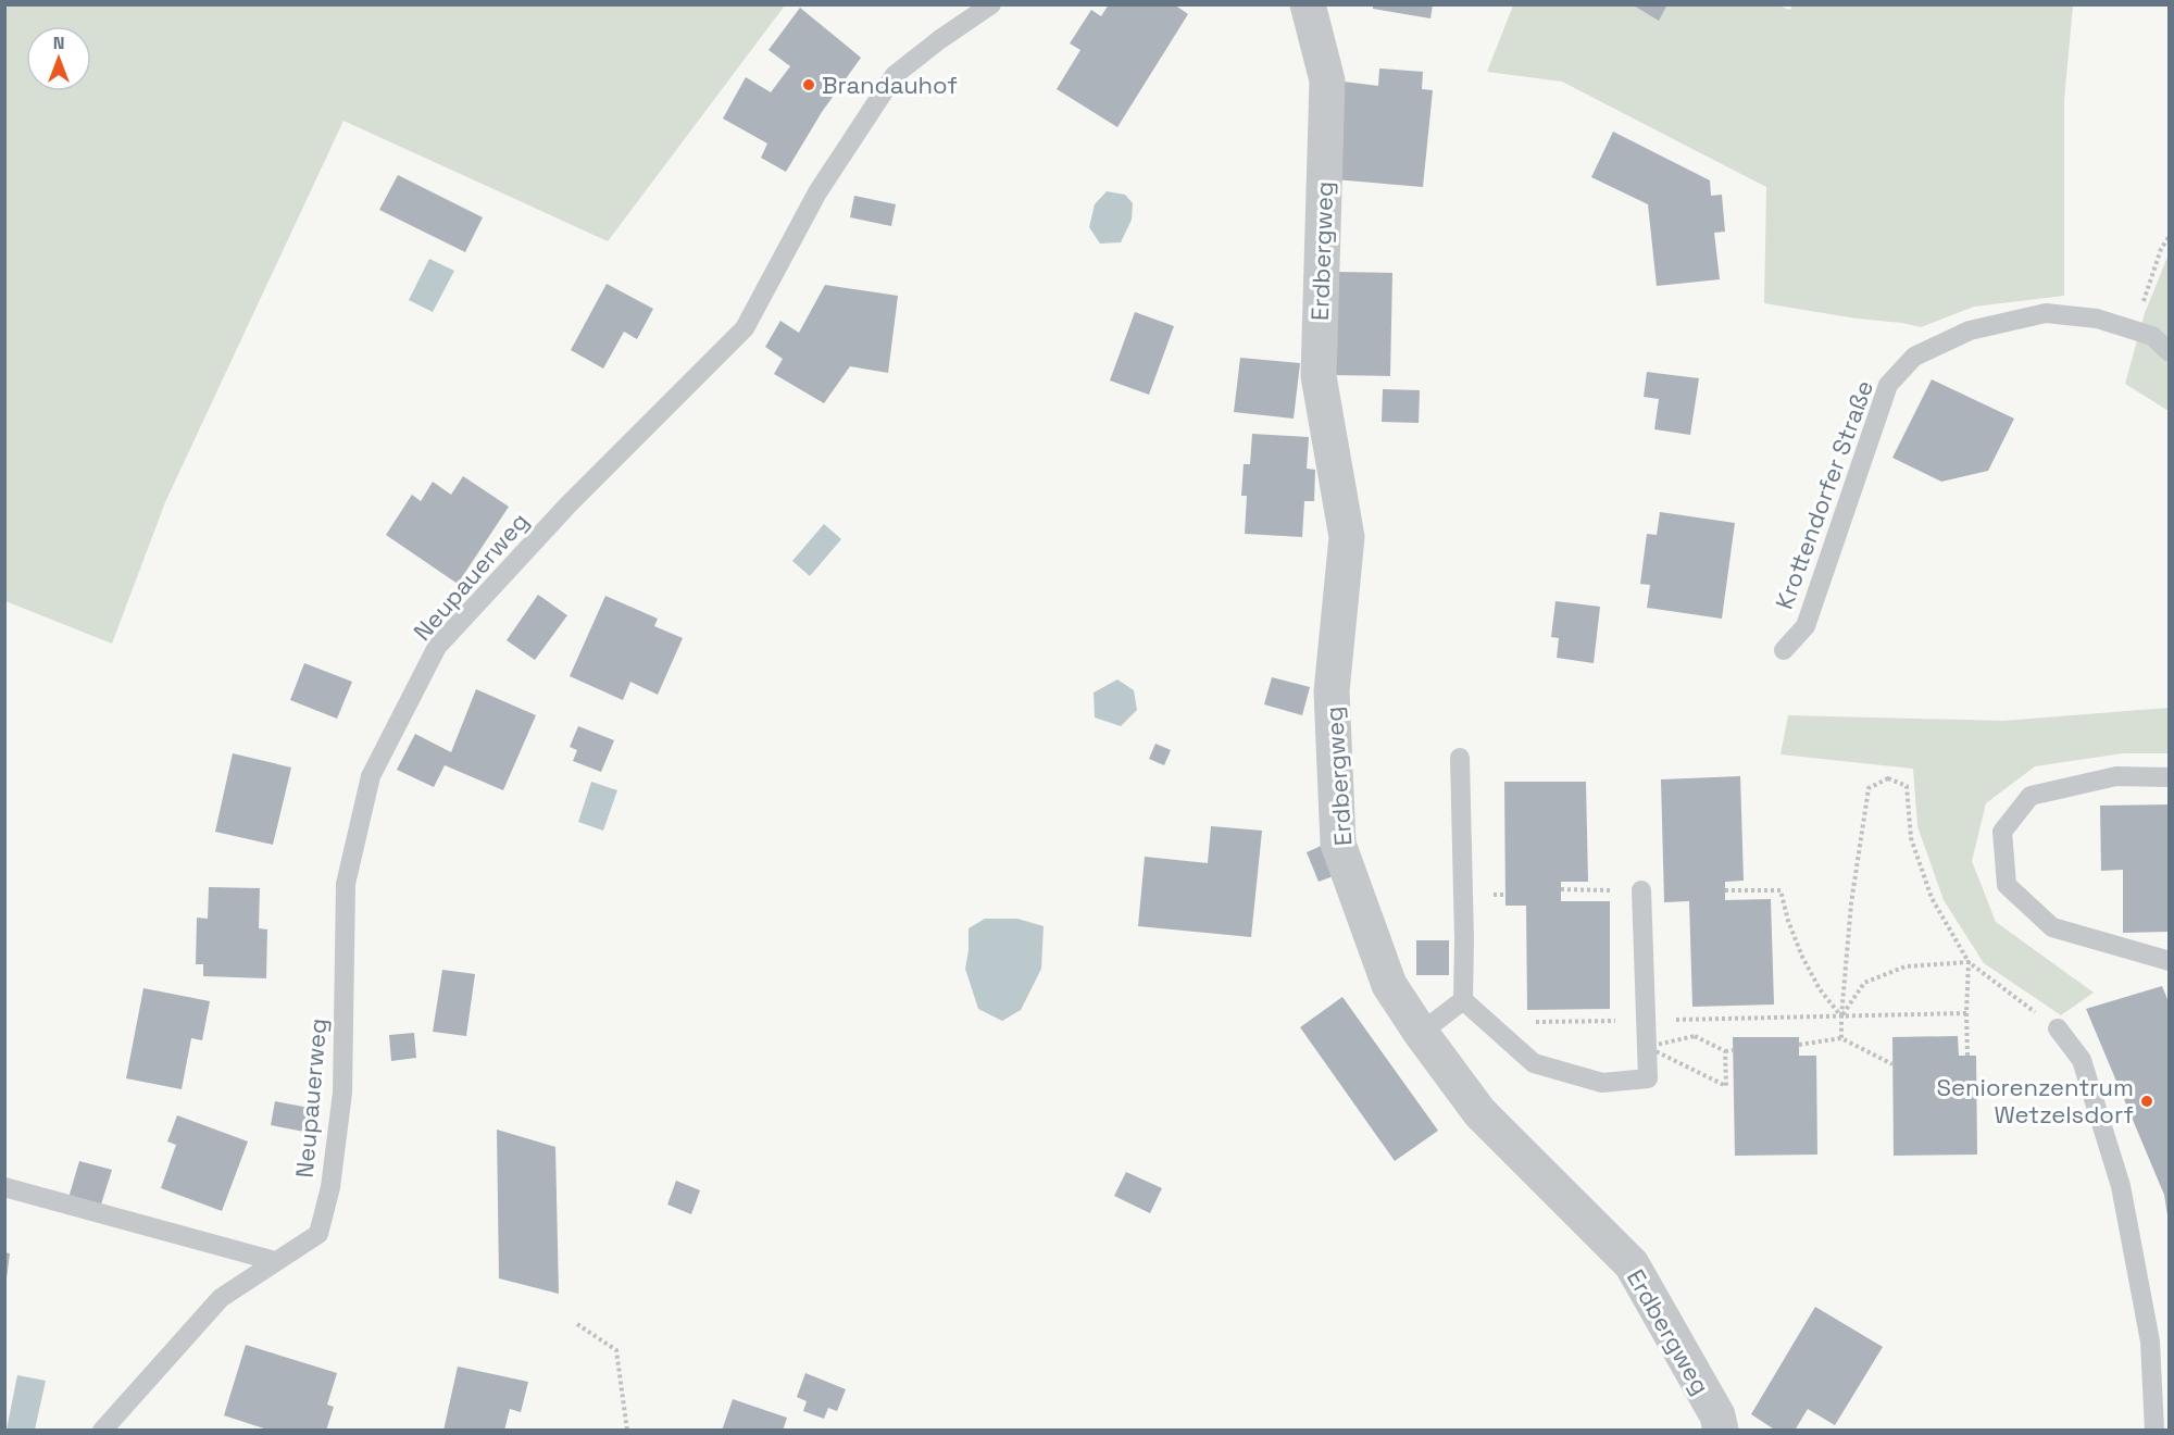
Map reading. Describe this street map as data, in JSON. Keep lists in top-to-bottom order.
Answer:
{
  "streets": {
    "street": ["Erdbergweg"],
    "lane": ["Krottendorfer Straße", "Neupauerweg"]
  },
  "places": ["Brandauhof", "Seniorenzentrum Wetzelsdorf"],
  "north": "top"
}
